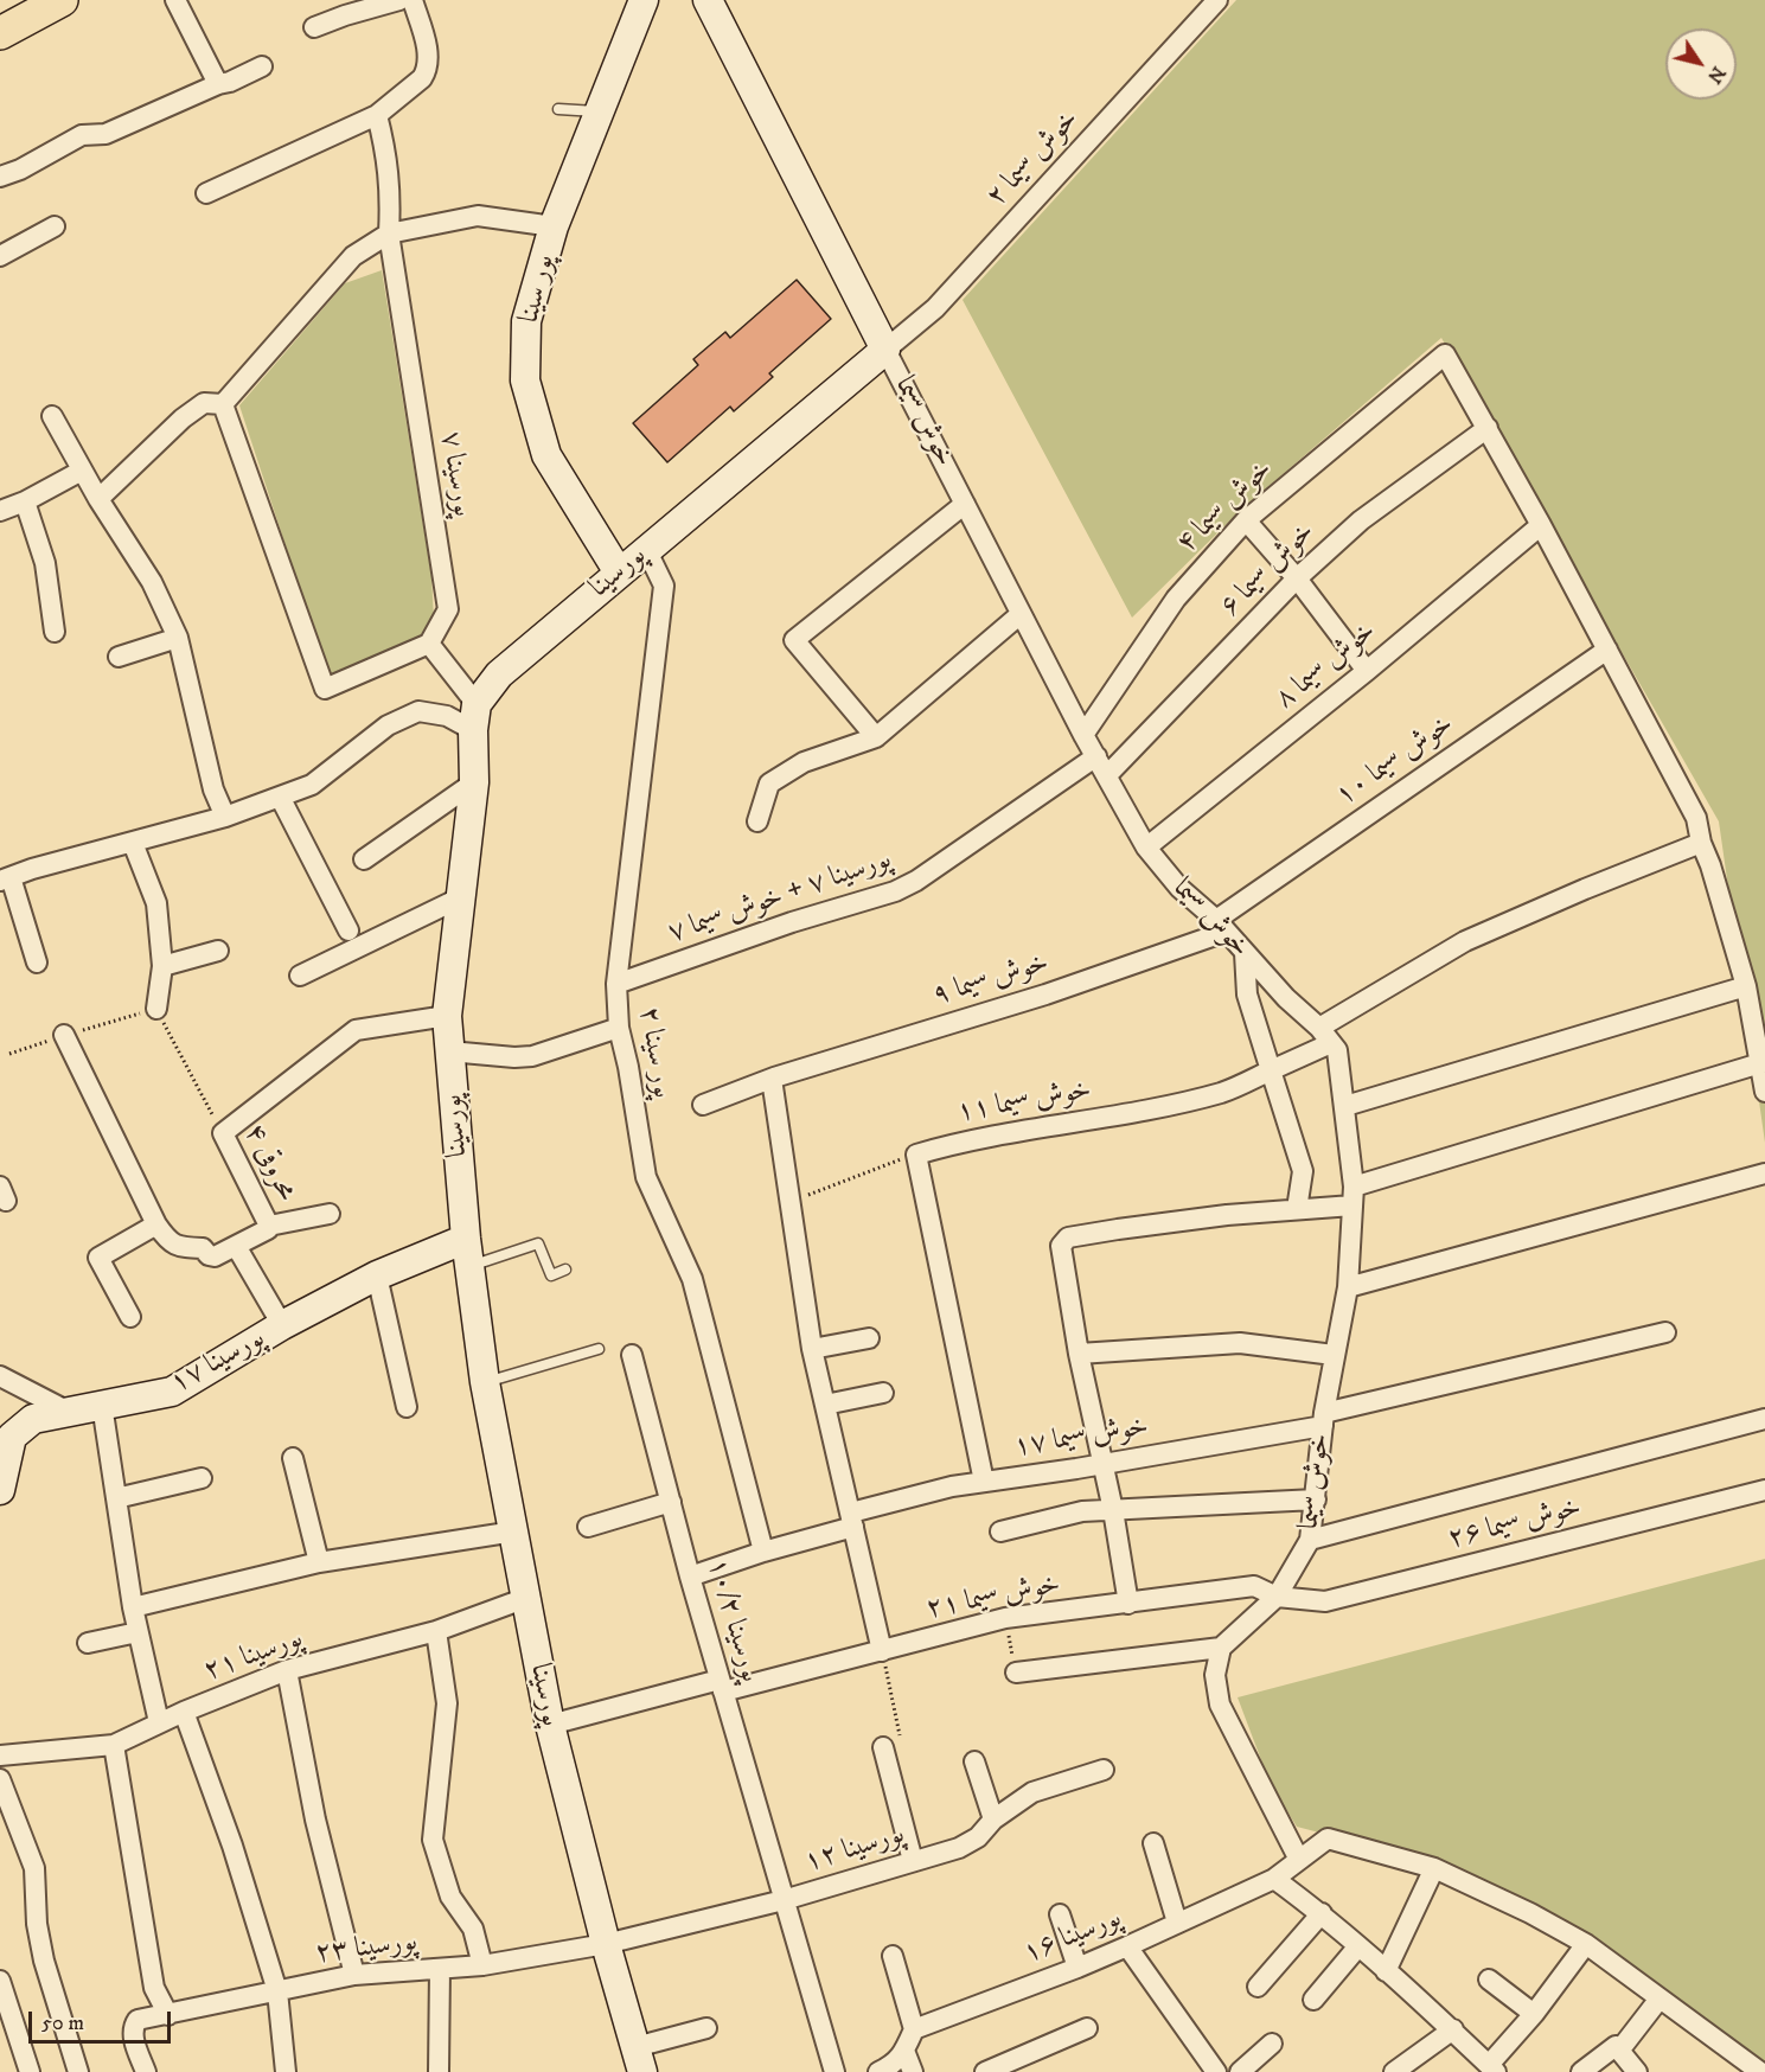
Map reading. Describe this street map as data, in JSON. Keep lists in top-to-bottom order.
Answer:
{
  "streets": {
    "street": [
      "خوش سیما ۲",
      "پور سینا",
      "خوش سیما",
      "پورسینا ۷",
      "خوش سیما ۴",
      "خوش سیما ۶",
      "پورسینا",
      "خوش سیما ۸",
      "خوش سیما ۱۰",
      "پورسینا ۷ + خوش سیما ۷",
      "خوش سیما ۹",
      "پور سینا ۲",
      "خوش سیما ۱۱",
      "محروقی ۴",
      "پورسینا ۱۷",
      "خوش سیما ۱۷",
      "خوش سیما ۲۶",
      "خوش سیما ۲۱",
      "پورسینا ۱۰/۲",
      "پورسینا ۲۱",
      "پورسینا ۱۲",
      "پورسینا ۱۶",
      "پورسینا ۲۳"
    ]
  },
  "crossings": [
    ["خوش سیما ۲", "خوش سیما"],
    ["خوش سیما ۲", "پورسینا"],
    ["پور سینا", "پورسینا"],
    ["خوش سیما", "خوش سیما ۴"],
    ["خوش سیما", "خوش سیما ۶"],
    ["خوش سیما", "پورسینا"],
    ["خوش سیما", "خوش سیما ۸"],
    ["خوش سیما", "خوش سیما ۱۰"],
    ["خوش سیما", "پورسینا ۷ + خوش سیما ۷"],
    ["خوش سیما", "خوش سیما ۹"],
    ["خوش سیما", "خوش سیما ۱۱"],
    ["خوش سیما", "خوش سیما ۱۷"],
    ["خوش سیما", "خوش سیما ۲۶"],
    ["خوش سیما", "خوش سیما ۲۱"],
    ["خوش سیما ۴", "خوش سیما ۶"],
    ["پورسینا", "پور سینا ۲"],
    ["پورسینا", "پورسینا ۱۷"],
    ["پورسینا", "خوش سیما ۲۱"],
    ["پورسینا", "پورسینا ۲۱"],
    ["پورسینا", "پورسینا ۱۲"],
    ["پورسینا", "پورسینا ۲۳"],
    ["خوش سیما ۱۰", "خوش سیما ۹"],
    ["پورسینا ۷ + خوش سیما ۷", "پور سینا ۲"],
    ["پور سینا ۲", "خوش سیما ۱۷"],
    ["خوش سیما ۱۷", "پورسینا ۱۰/۲"],
    ["خوش سیما ۲۶", "خوش سیما ۲۱"],
    ["خوش سیما ۲۱", "پورسینا ۱۰/۲"],
    ["پورسینا ۱۰/۲", "پورسینا ۱۲"],
    ["پورسینا ۱۲", "پورسینا ۲۳"]
  ],
  "scale_bar": "50 m",
  "north": "bottom right"
}
